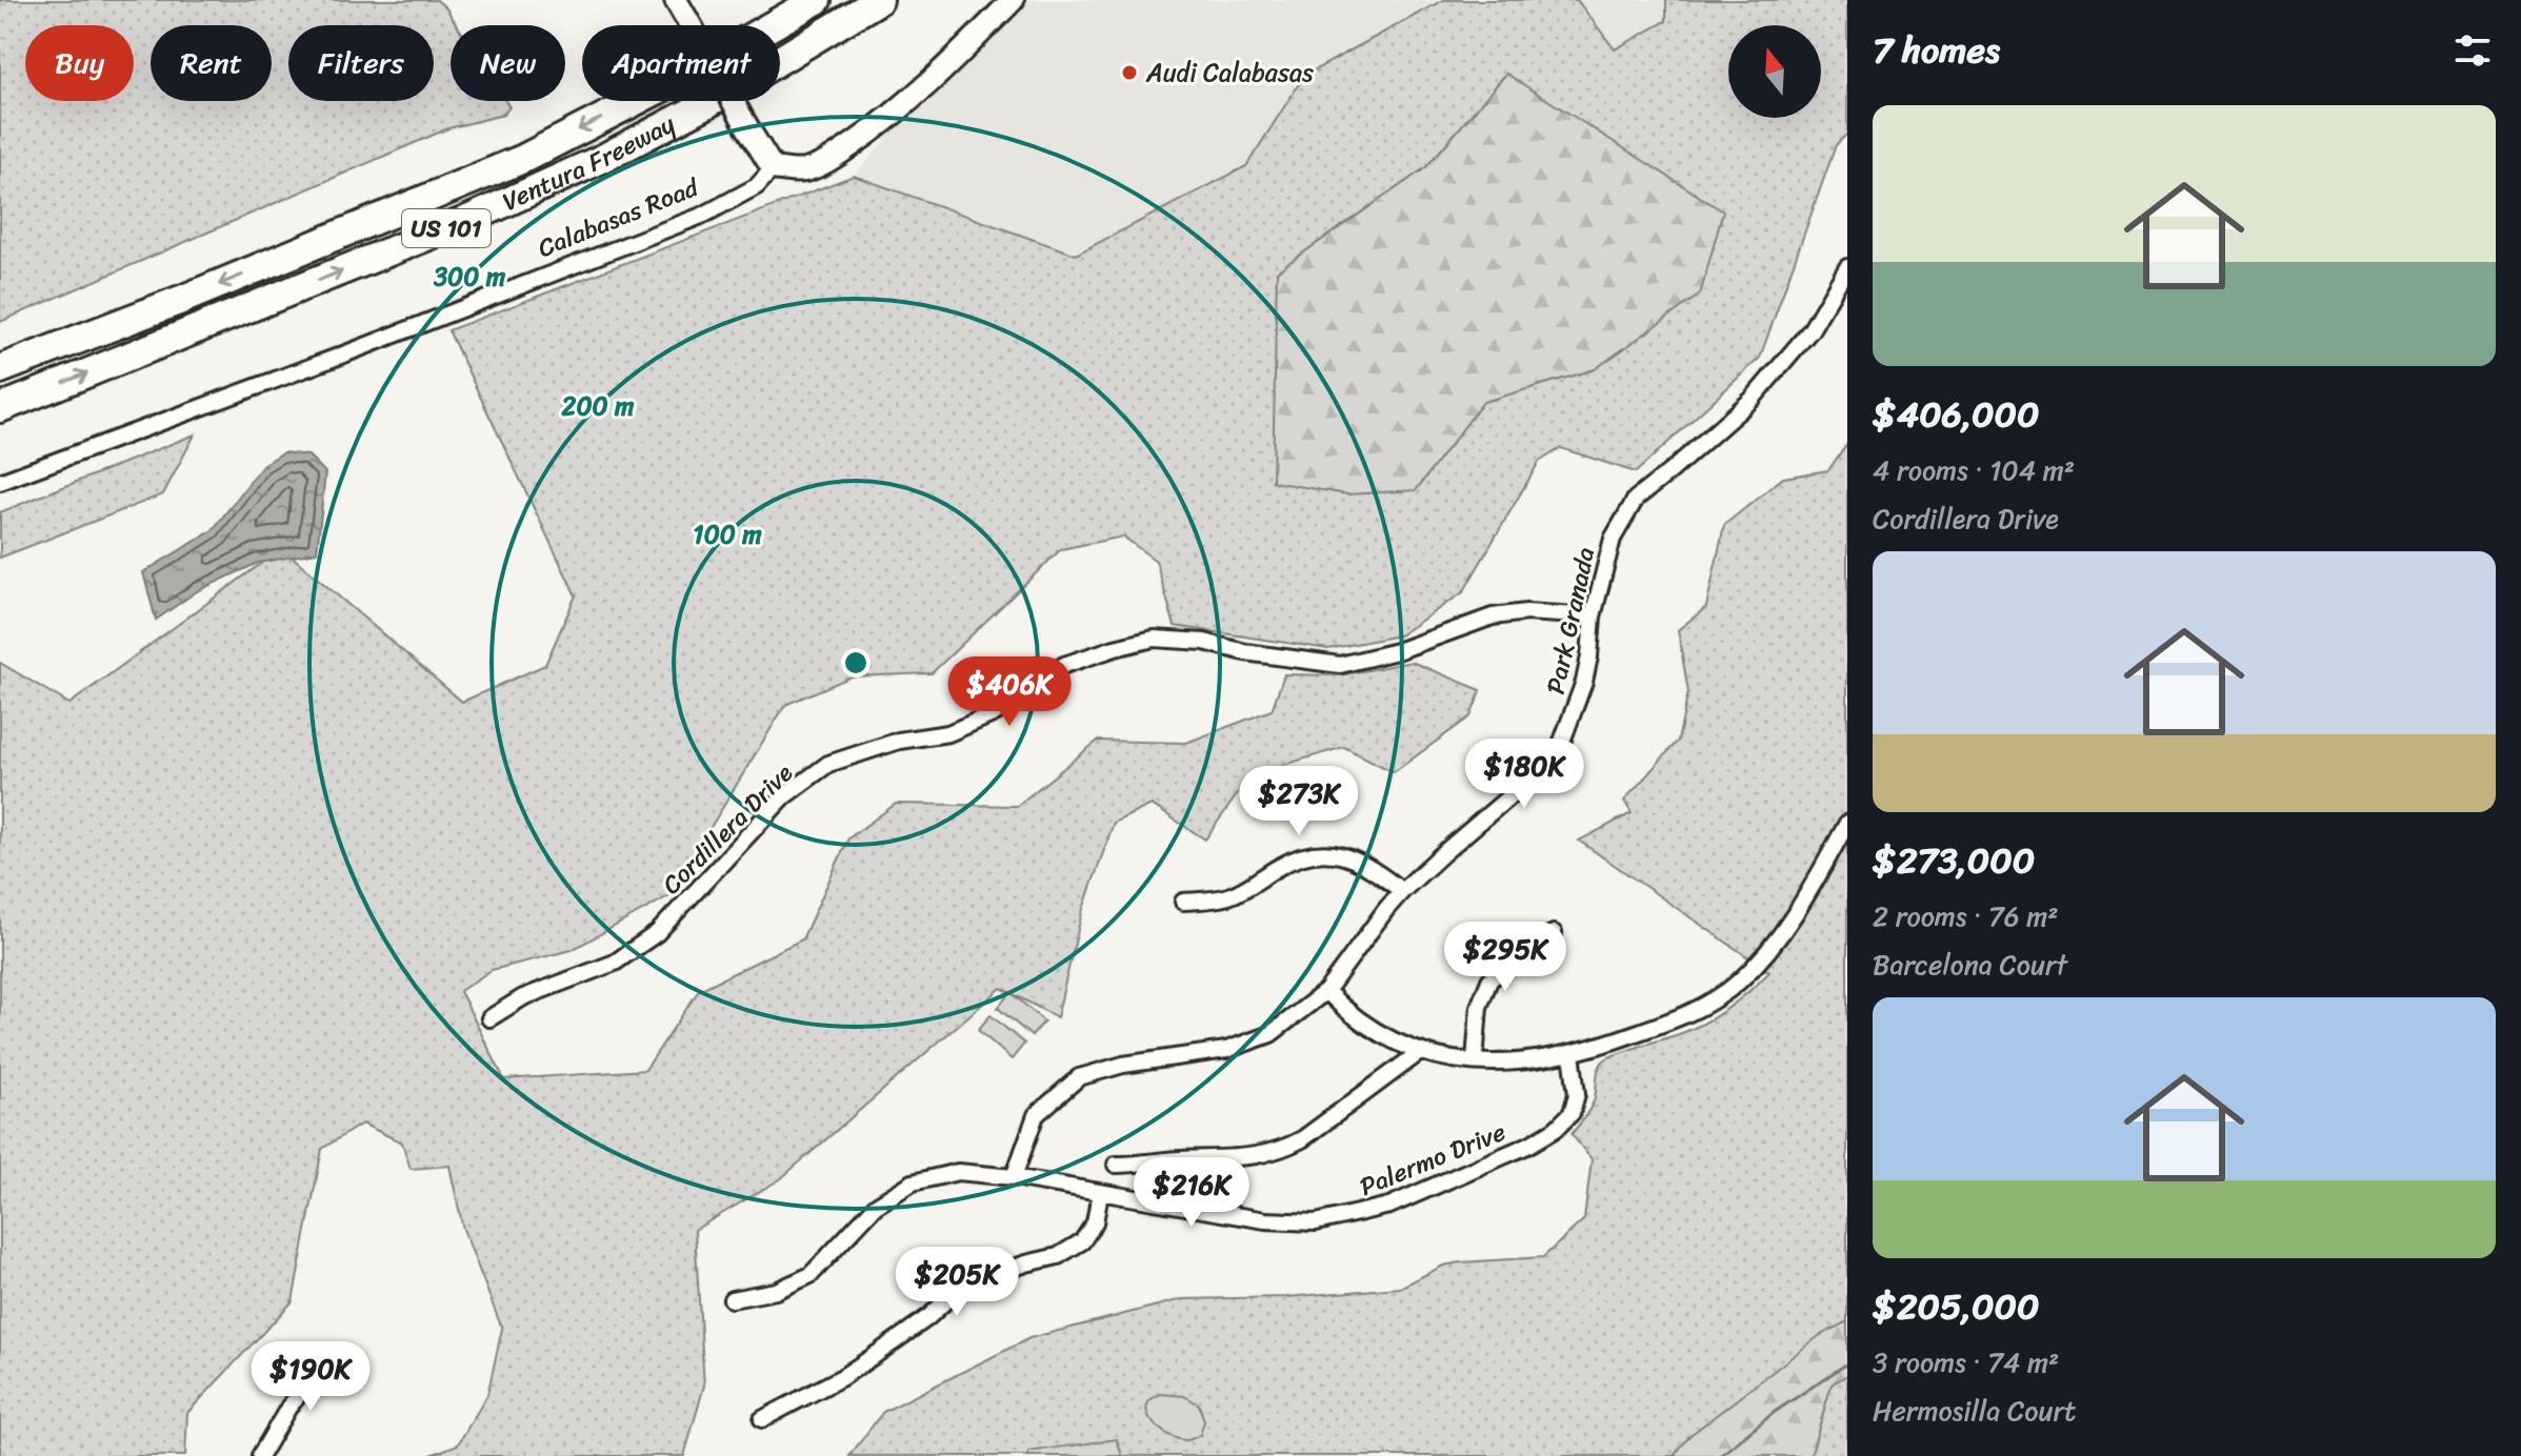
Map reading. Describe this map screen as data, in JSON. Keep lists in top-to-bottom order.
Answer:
{
  "streets": {
    "highway": ["Ventura Freeway", "US 101"],
    "street": [
      "Calabasas Road",
      "Park Granada",
      "Cordillera Drive",
      "Palermo Drive"
    ]
  },
  "crossings": [
    ["Park Granada", "Cordillera Drive"],
    ["Park Granada", "Palermo Drive"]
  ],
  "places": ["Audi Calabasas"],
  "north": "top",
  "page": {
    "heading": "7 homes",
    "chip": [
      "Buy",
      "Rent",
      "Filters",
      "New",
      "Apartment"
    ],
    "list": [
      {
        "name": "$406,000",
        "note": "4 rooms · 104 m² · Cordillera Drive"
      },
      {
        "name": "$273,000",
        "note": "2 rooms · 76 m² · Barcelona Court"
      },
      {
        "name": "$205,000",
        "note": "3 rooms · 74 m² · Hermosilla Court"
      }
    ],
    "price": [
      "$406K",
      "$180K",
      "$273K",
      "$295K",
      "$216K",
      "$205K",
      "$190K"
    ]
  },
  "rings": ["300 m", "200 m", "100 m"]
}
